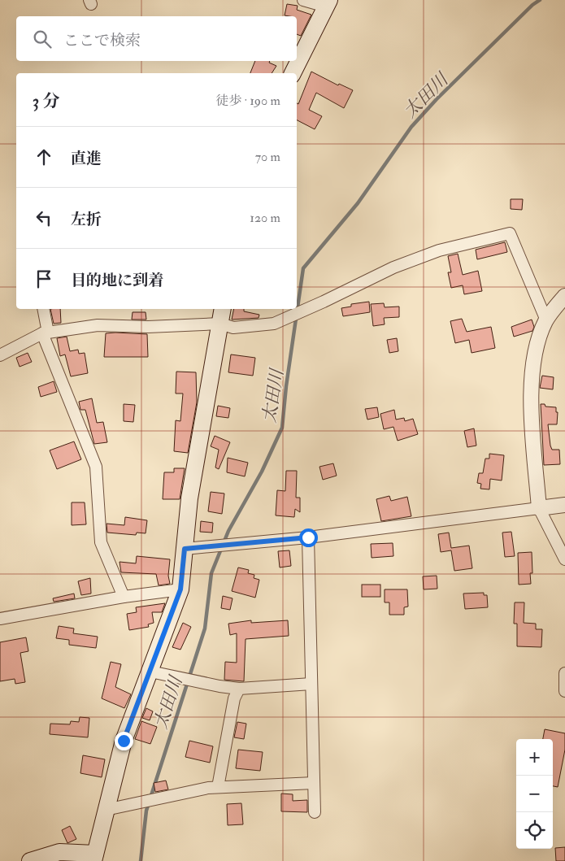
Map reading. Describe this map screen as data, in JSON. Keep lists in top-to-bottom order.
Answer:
{
  "water": ["太田川"],
  "page": {
    "search": "ここで検索",
    "heading": ["3 分", "徒歩 · 190 m"],
    "list": [
      ["直進", "70 m"],
      ["左折", "120 m"],
      "目的地に到着"
    ],
    "map_buttons": ["+", "−"]
  }
}
